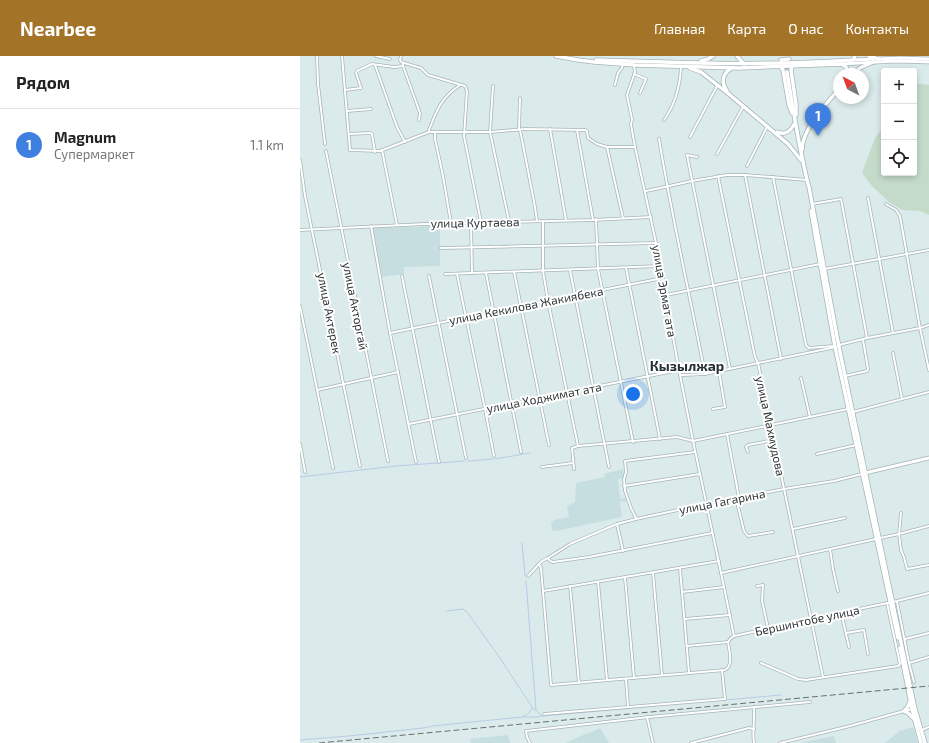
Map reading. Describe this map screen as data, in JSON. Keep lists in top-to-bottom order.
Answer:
{
  "streets": {
    "main road": ["улица Гагарина"],
    "street": [
      "улица Куртаева",
      "улица Эрмат ата",
      "улица Кекилова Жакиябека",
      "улица Акторгай",
      "улица Актерек",
      "улица Ходжимат ата",
      "улица Махмудова",
      "Бершинтобе улица"
    ]
  },
  "crossings": [
    ["улица Куртаева", "улица Эрмат ата"],
    ["улица Куртаева", "улица Акторгай"],
    ["улица Куртаева", "улица Актерек"],
    ["улица Эрмат ата", "улица Кекилова Жакиябека"],
    ["улица Эрмат ата", "улица Ходжимат ата"],
    ["улица Эрмат ата", "улица Гагарина"],
    ["улица Эрмат ата", "Бершинтобе улица"],
    ["улица Махмудова", "улица Гагарина"],
    ["улица Махмудова", "Бершинтобе улица"]
  ],
  "districts": ["Кызылжар"],
  "north": "top left",
  "page": {
    "header": "Nearbee",
    "nav": [
      "Главная",
      "Карта",
      "О нас",
      "Контакты"
    ],
    "heading": "Рядом",
    "map_buttons": ["+", "−"],
    "pins": "1",
    "list": [
      {
        "mark": "1",
        "name": "Magnum",
        "note": "Супермаркет",
        "value": "1.1 km"
      }
    ]
  }
}
